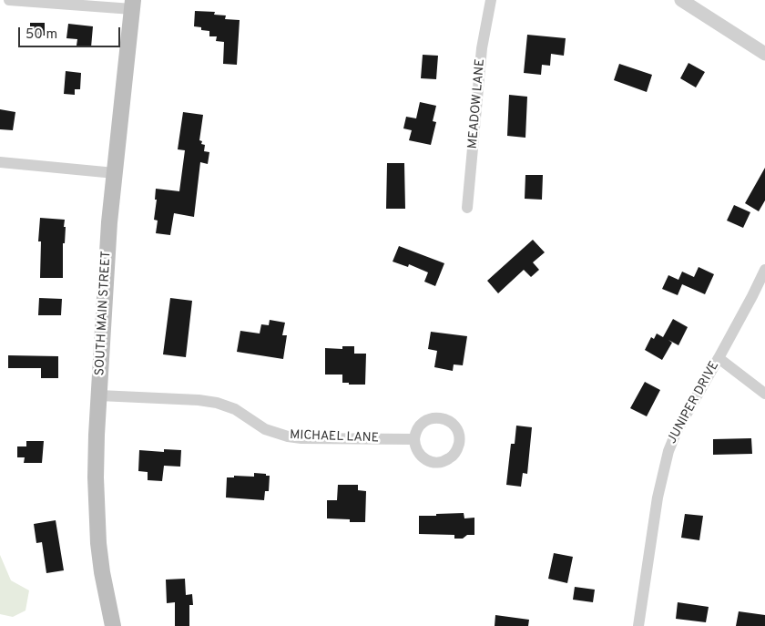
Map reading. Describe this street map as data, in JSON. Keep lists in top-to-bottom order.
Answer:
{
  "streets": {
    "main road": ["SOUTH MAIN STREET"],
    "street": ["MEADOW LANE", "JUNIPER DRIVE", "MICHAEL LANE"]
  },
  "crossings": [
    ["SOUTH MAIN STREET", "MICHAEL LANE"]
  ],
  "scale_bar": "50 m"
}
